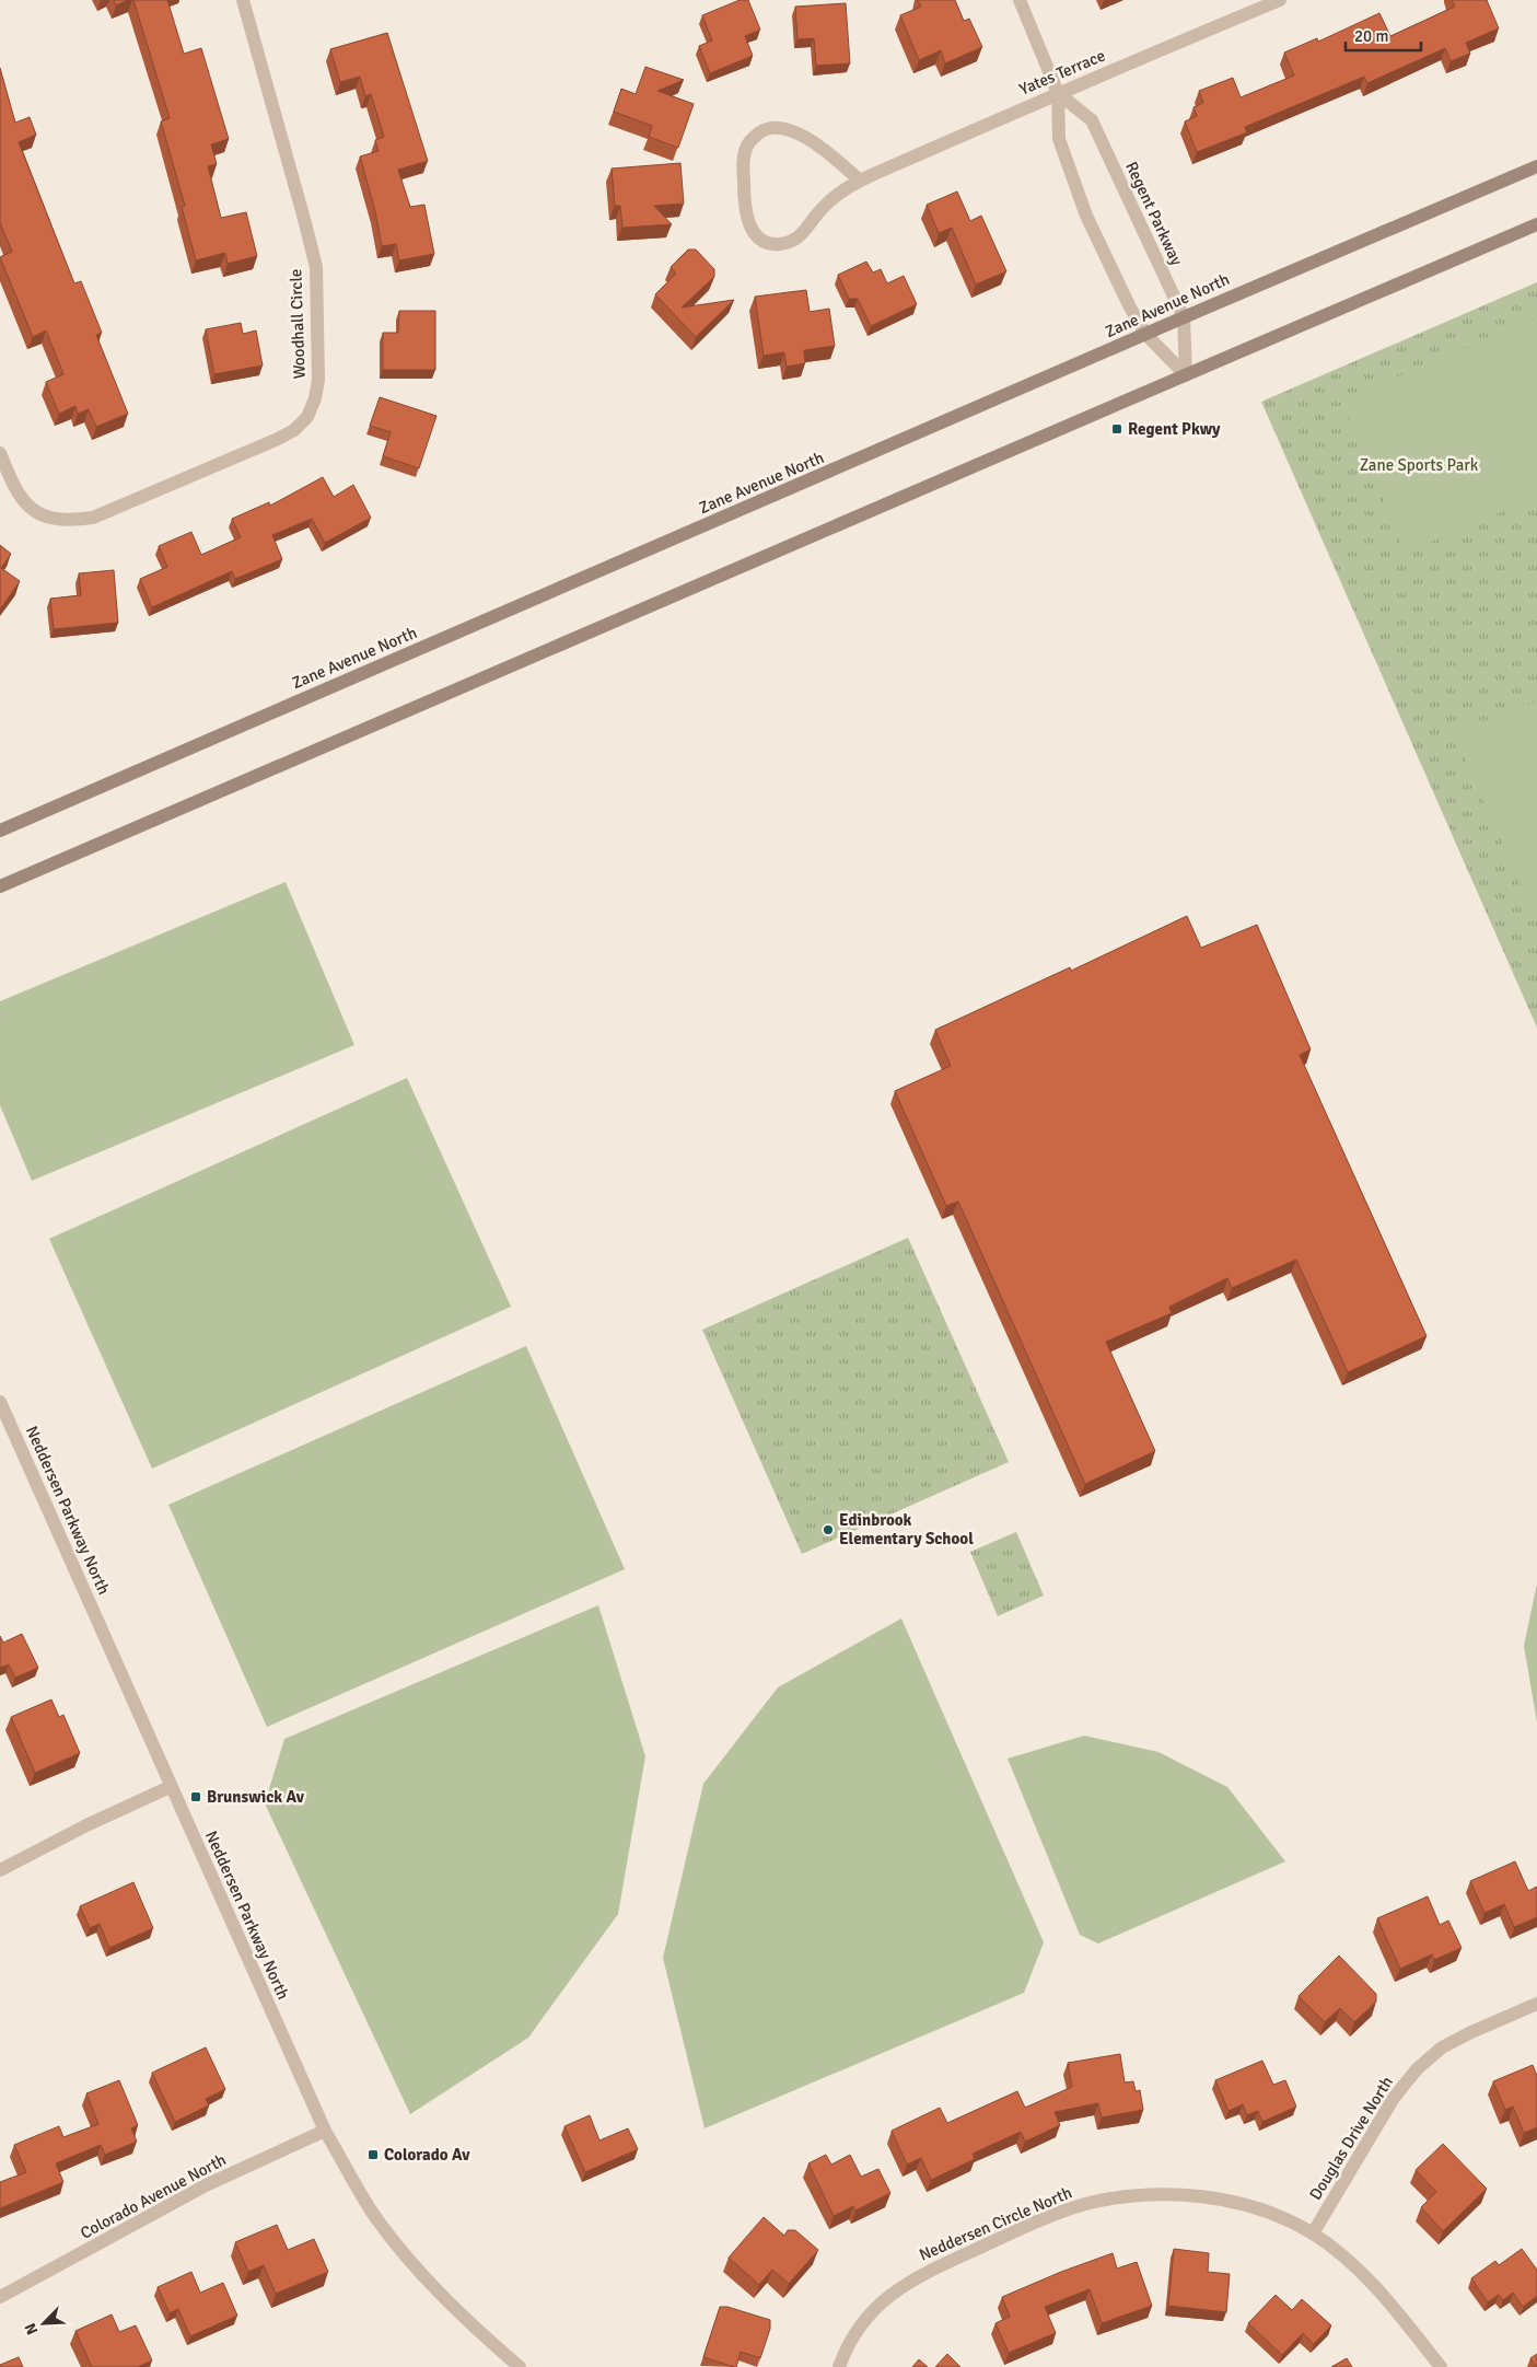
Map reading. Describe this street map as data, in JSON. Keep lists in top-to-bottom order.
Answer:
{
  "streets": {
    "main road": ["Zane Avenue North"],
    "street": [
      "Yates Terrace",
      "Regent Parkway",
      "Woodhall Circle",
      "Neddersen Parkway North",
      "Douglas Drive North",
      "Colorado Avenue North",
      "Neddersen Circle North"
    ]
  },
  "crossings": [
    ["Yates Terrace", "Regent Parkway"],
    ["Regent Parkway", "Zane Avenue North"],
    ["Neddersen Parkway North", "Colorado Avenue North"],
    ["Douglas Drive North", "Neddersen Circle North"]
  ],
  "parks": ["Zane Sports Park"],
  "places": {
    "transit": ["Regent Pkwy", "Brunswick Av", "Colorado Av"],
    "other": ["Edinbrook Elementary School"]
  },
  "scale_bar": "20 m",
  "north": "bottom left"
}
